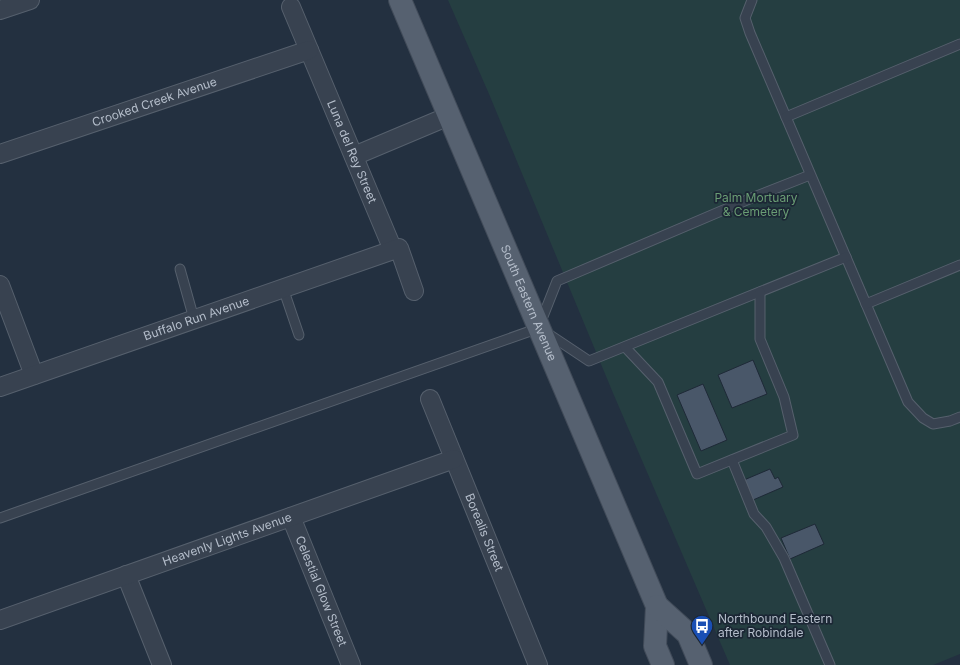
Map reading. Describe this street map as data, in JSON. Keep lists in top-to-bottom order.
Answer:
{
  "streets": {
    "main road": ["South Eastern Avenue"],
    "street": [
      "Crooked Creek Avenue",
      "Luna del Rey Street",
      "Buffalo Run Avenue",
      "Borealis Street",
      "Heavenly Lights Avenue",
      "Celestial Glow Street"
    ]
  },
  "crossings": [
    ["Crooked Creek Avenue", "Luna del Rey Street"],
    ["Luna del Rey Street", "Buffalo Run Avenue"],
    ["Borealis Street", "Heavenly Lights Avenue"],
    ["Heavenly Lights Avenue", "Celestial Glow Street"]
  ],
  "parks": ["Palm Mortuary & Cemetery"],
  "places": {
    "bus stop": ["Northbound Eastern after Robindale"]
  }
}
